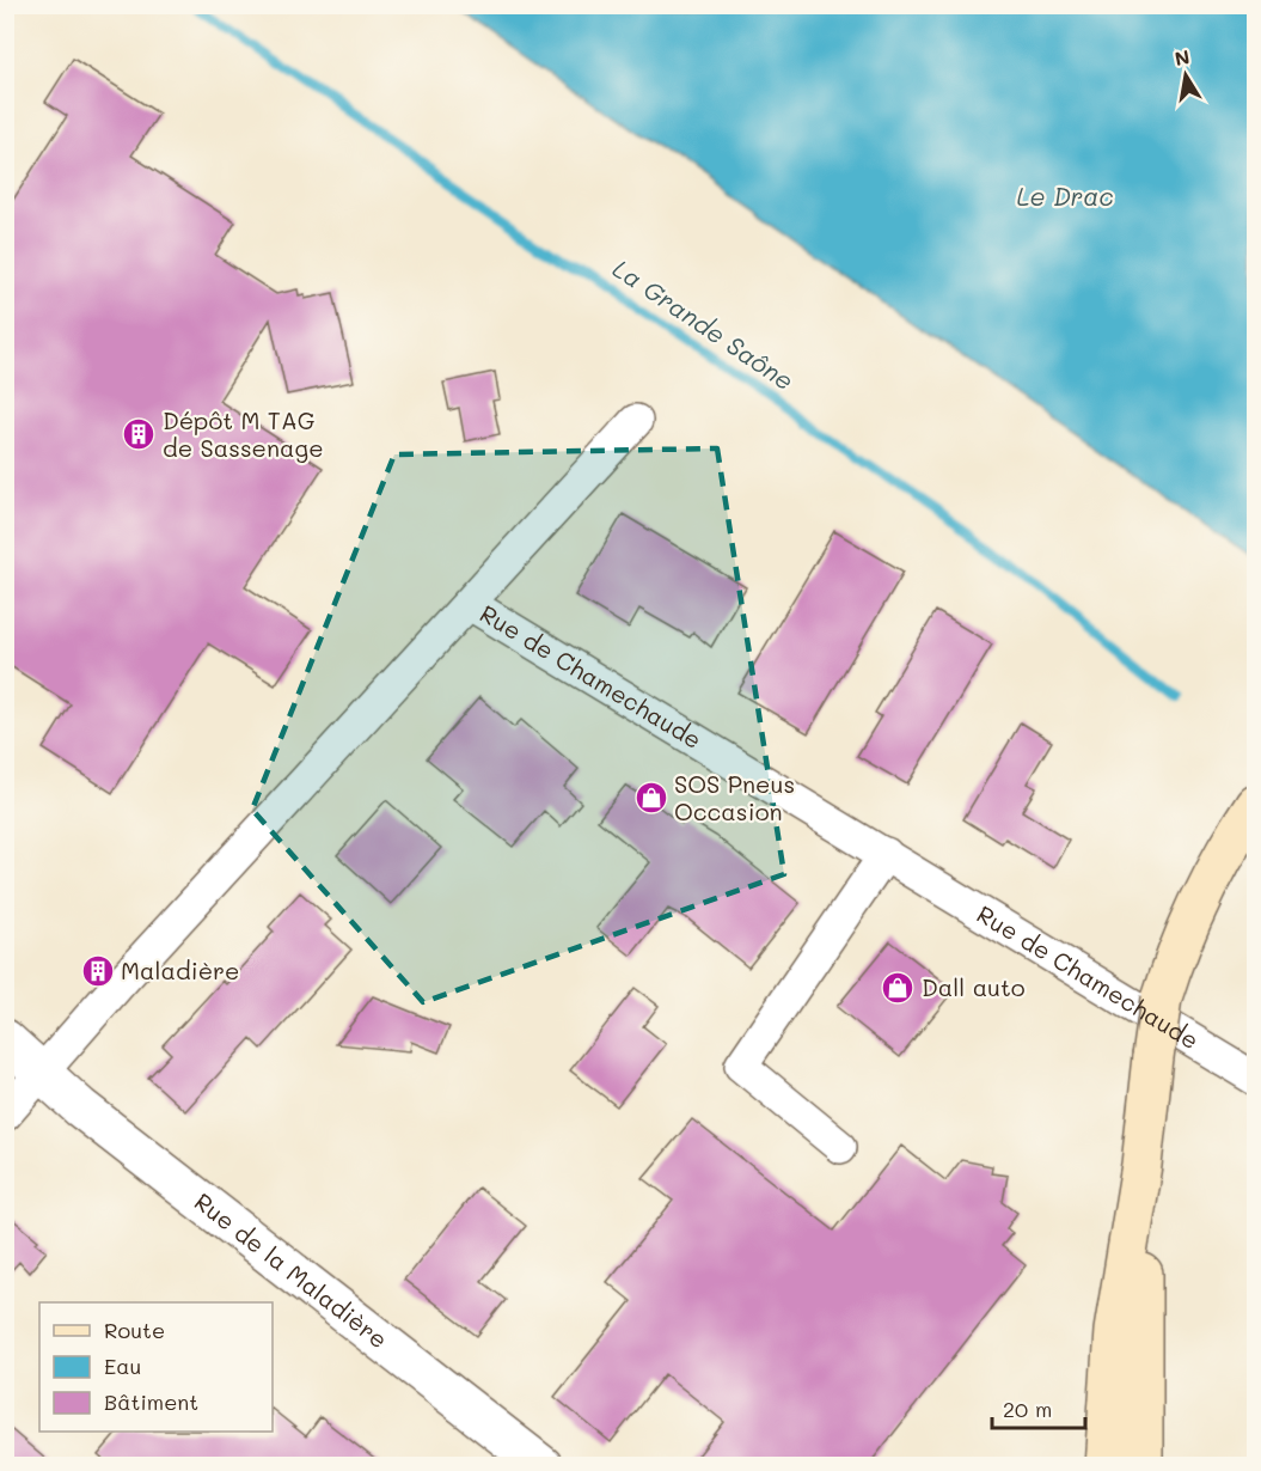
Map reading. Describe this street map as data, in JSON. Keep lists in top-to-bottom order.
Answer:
{
  "streets": {
    "street": ["Rue de Chamechaude", "Rue de la Maladière"]
  },
  "crossings": [
    ["Rue de Chamechaude", "Rue de la Maladière"]
  ],
  "water": ["Le Drac", "La Grande Saône"],
  "places": {
    "building": ["Dépôt M TAG de Sassenage", "Maladière"],
    "shop": ["SOS Pneus Occasion", "Dall auto"]
  },
  "legend": ["Route", "Eau", "Bâtiment"],
  "scale_bar": "20 m",
  "north": "top"
}
